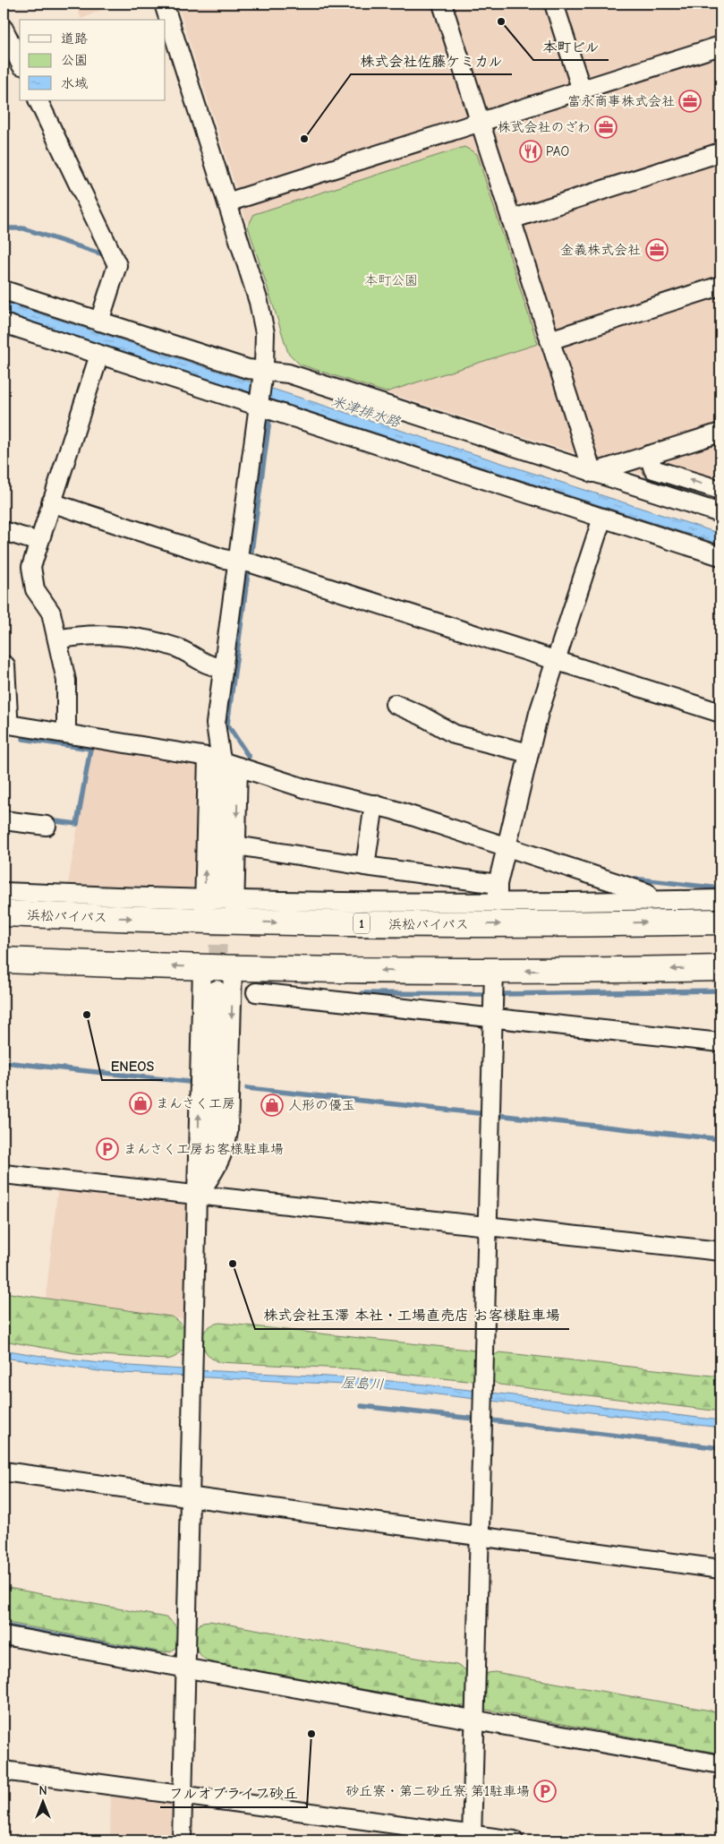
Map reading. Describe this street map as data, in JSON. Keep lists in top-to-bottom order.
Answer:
{
  "streets": {
    "highway": ["浜松バイパス", "1"]
  },
  "water": ["米津排水路", "屋島川"],
  "parks": ["本町公園"],
  "places": {
    "other": [
      "本町ビル",
      "株式会社佐藤ケミカル",
      "ENEOS",
      "株式会社玉澤 本社・工場直売店 お客様駐車場",
      "フルオブライフ砂丘"
    ],
    "office": ["富永商事株式会社", "株式会社のざわ", "金義株式会社"],
    "restaurant": ["PAO"],
    "shop": ["まんさく工房", "人形の優玉"],
    "parking": ["まんさく工房お客様駐車場", "砂丘寮・第二砂丘寮 第1駐車場"]
  },
  "legend": ["道路", "公園", "水域"],
  "north": "top"
}
